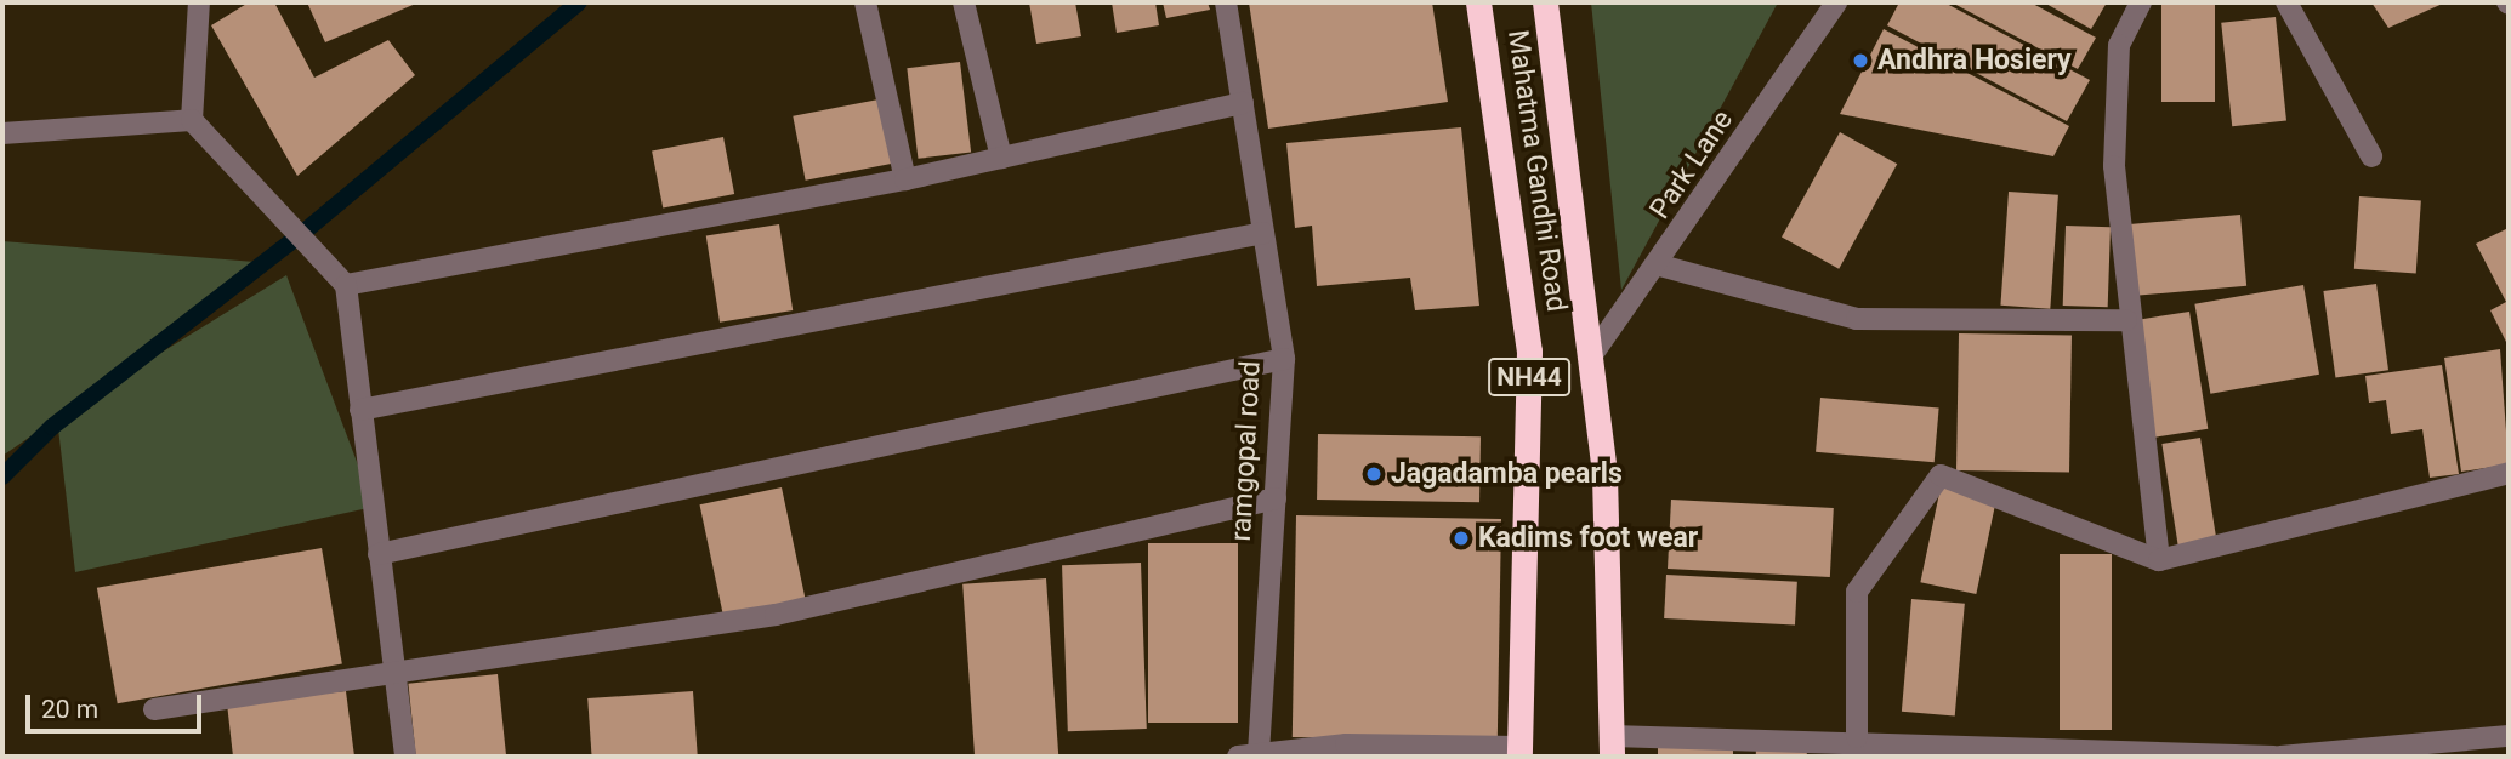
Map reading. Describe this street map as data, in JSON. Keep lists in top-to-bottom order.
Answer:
{
  "streets": {
    "highway": ["Mahatma Gandhi Road", "NH44"],
    "street": ["Park Lane", "ramgopal road"]
  },
  "crossings": [
    ["Park Lane", "Mahatma Gandhi Road"]
  ],
  "places": ["Andhra Hosiery", "Jagadamba pearls", "Kadims foot wear"],
  "scale_bar": "20 m"
}
